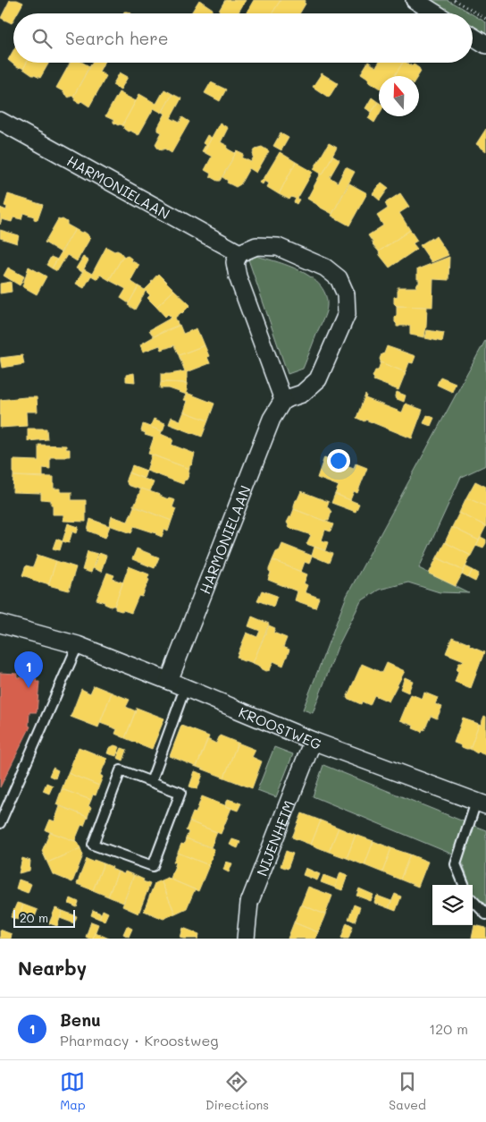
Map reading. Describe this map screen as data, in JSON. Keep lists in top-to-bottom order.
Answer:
{
  "streets": {
    "street": ["HARMONIELAAN", "KROOSTWEG", "NIJENHEIM"]
  },
  "crossings": [
    ["HARMONIELAAN", "KROOSTWEG"],
    ["KROOSTWEG", "NIJENHEIM"]
  ],
  "scale_bar": "20 m",
  "north": "top",
  "page": {
    "search": "Search here",
    "pins": "1",
    "scale": "20 m",
    "heading": "Nearby",
    "list": [
      {
        "mark": "1",
        "name": "Benu",
        "note": "Pharmacy · Kroostweg",
        "value": "120 m"
      }
    ],
    "nav": ["Map", "Directions", "Saved"]
  }
}
